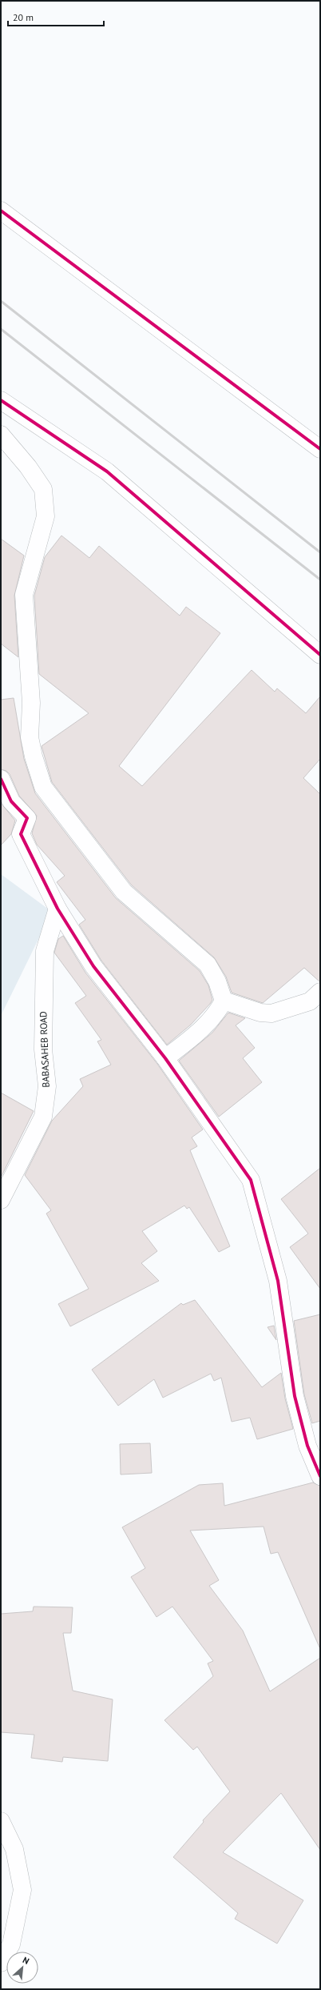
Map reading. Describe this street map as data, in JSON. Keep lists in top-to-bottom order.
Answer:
{
  "streets": {
    "street": ["BABASAHEB ROAD"]
  },
  "scale_bar": "20 m",
  "north": "top right"
}
